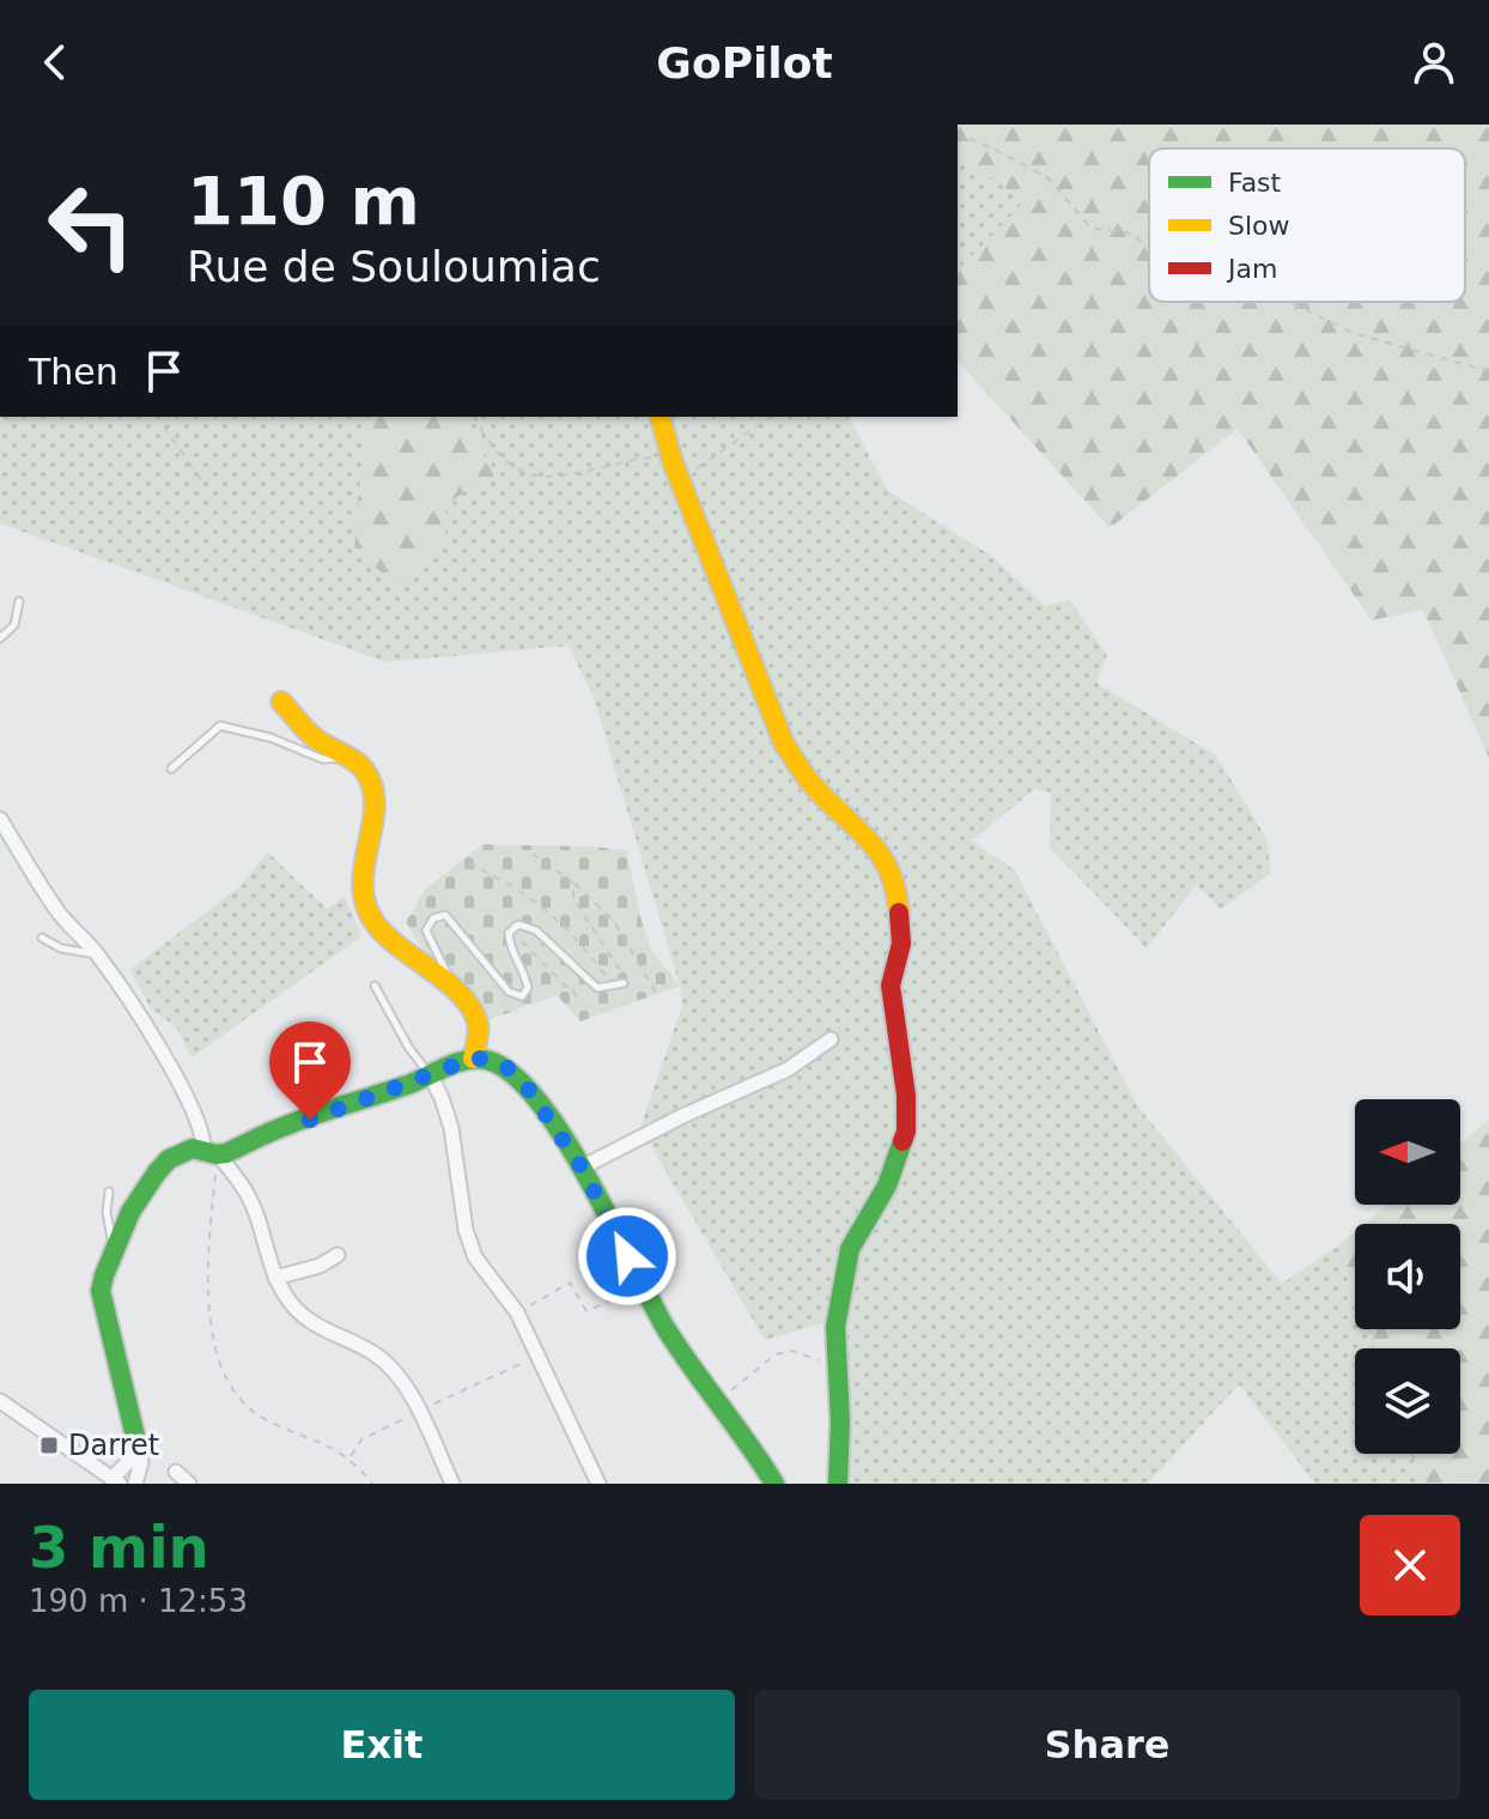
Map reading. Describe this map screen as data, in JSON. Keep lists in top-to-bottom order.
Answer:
{
  "places": {
    "transit": ["Darret"]
  },
  "legend": ["Fast", "Slow", "Jam"],
  "north": "left",
  "page": {
    "header": "GoPilot",
    "turn": ["110 m", "Rue de Souloumiac"],
    "then": "Then",
    "heading": ["3 min", "190 m · 12:53"],
    "buttons": ["Exit", "Share"]
  }
}
